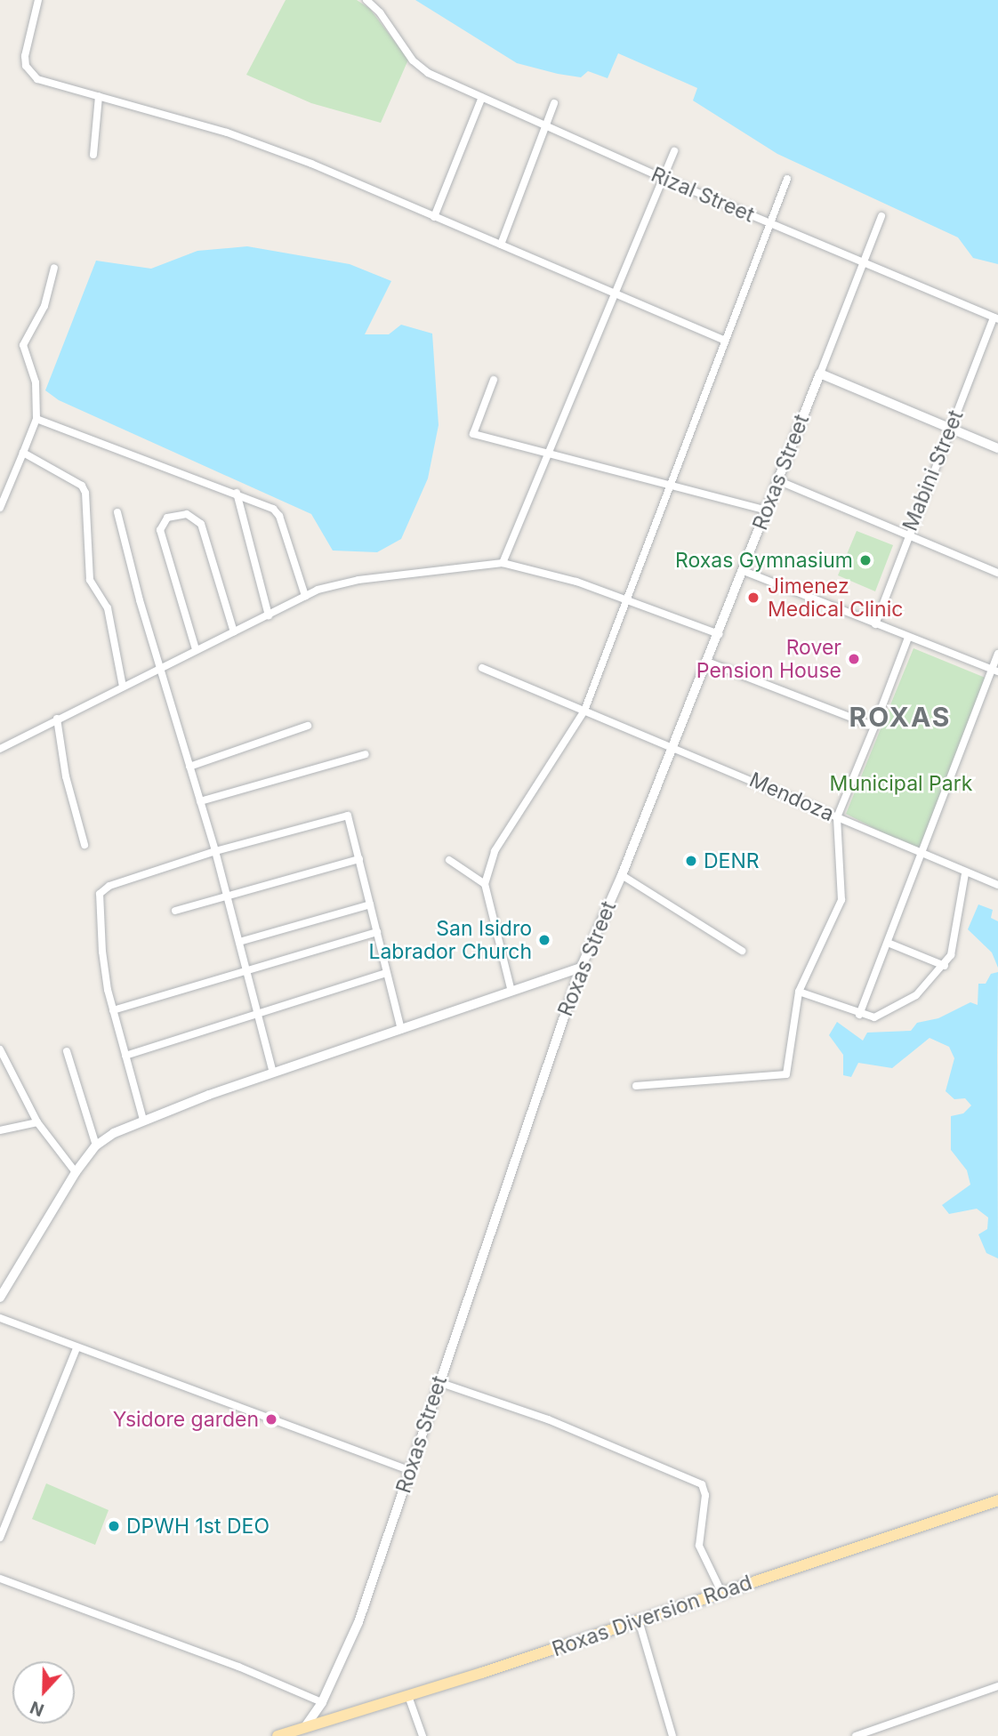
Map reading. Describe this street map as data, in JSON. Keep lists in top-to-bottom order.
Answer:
{
  "streets": {
    "main road": ["Roxas Street", "Roxas Diversion Road"],
    "street": ["Rizal Street", "Mabini Street", "Mendoza"]
  },
  "crossings": [
    ["Rizal Street", "Mabini Street"],
    ["Roxas Street", "Mendoza"],
    ["Roxas Street", "Roxas Diversion Road"]
  ],
  "districts": ["ROXAS"],
  "parks": ["Municipal Park"],
  "places": [
    "Roxas Gymnasium",
    "Jimenez Medical Clinic",
    "Rover Pension House",
    "DENR",
    "San Isidro Labrador Church",
    "Ysidore garden",
    "DPWH 1st DEO"
  ],
  "north": "bottom"
}
